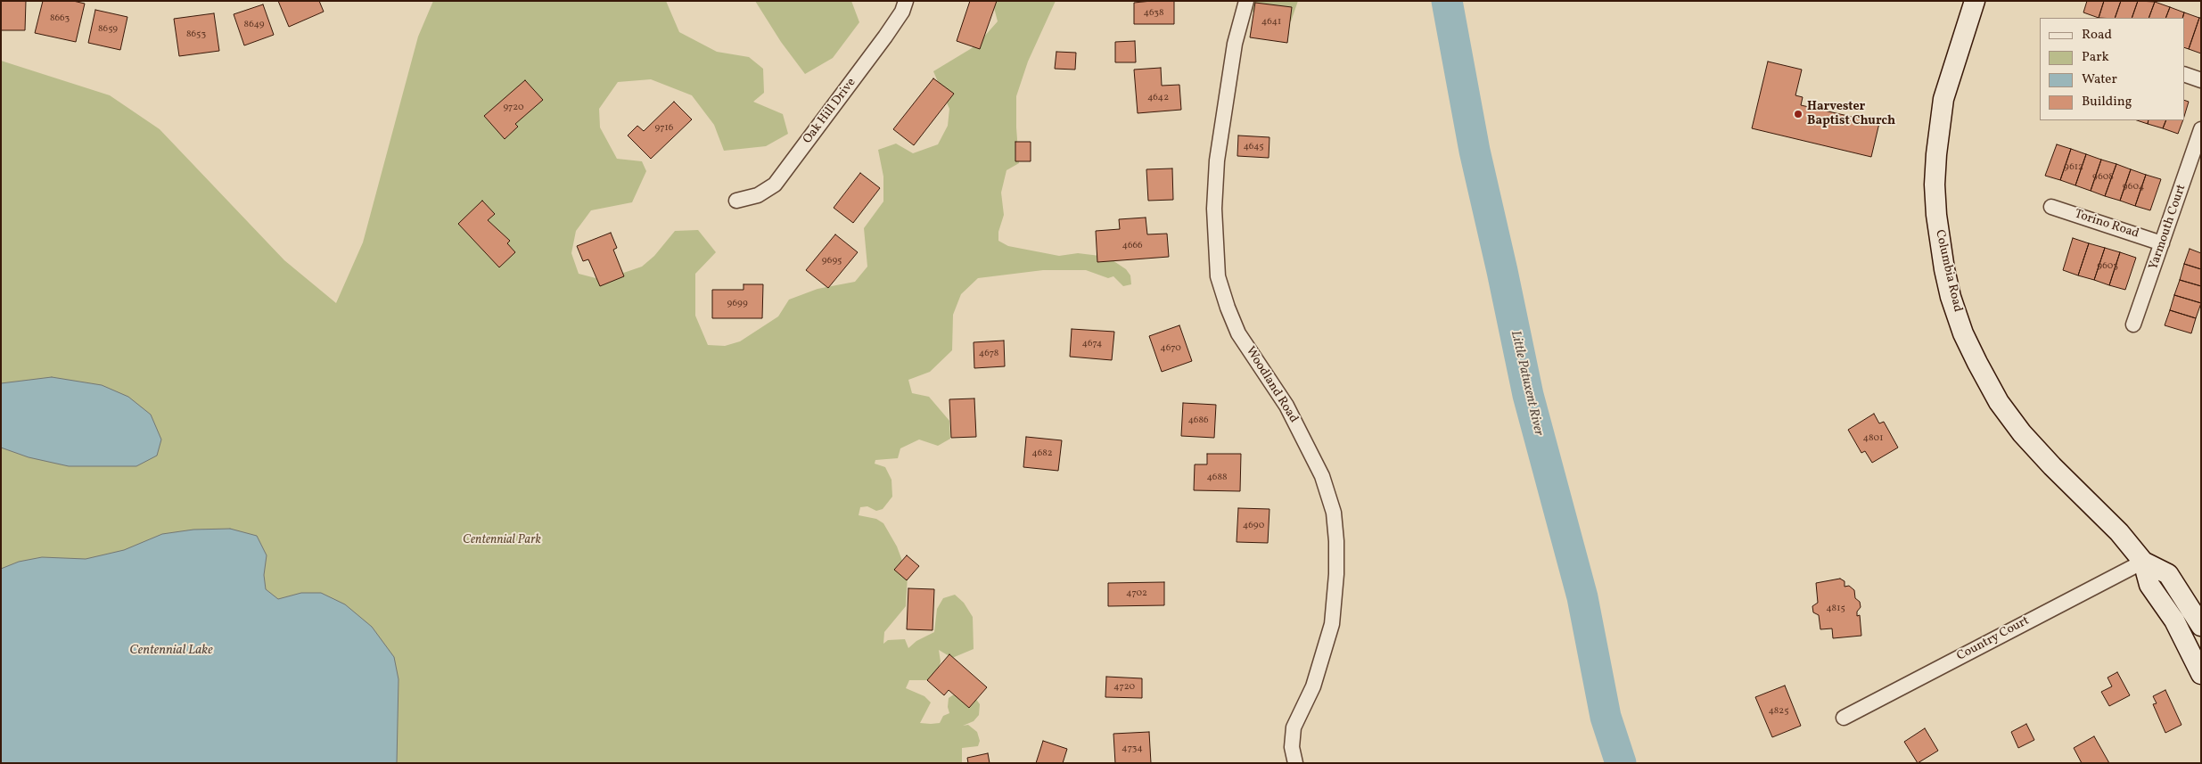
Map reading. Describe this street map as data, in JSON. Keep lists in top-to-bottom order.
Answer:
{
  "streets": {
    "street": [
      "Oak Hill Drive",
      "Torino Road",
      "Yarmouth Court",
      "Columbia Road",
      "Woodland Road",
      "Country Court"
    ]
  },
  "crossings": [
    ["Torino Road", "Yarmouth Court"],
    ["Columbia Road", "Country Court"]
  ],
  "water": ["Little Patuxent River", "Centennial Lake"],
  "parks": ["Centennial Park"],
  "places": ["Harvester Baptist Church"],
  "house_numbers": [
    "4638",
    "8663",
    "4641",
    "8649",
    "8659",
    "8653",
    "4642",
    "9720",
    "9716",
    "4645",
    "9612",
    "9608",
    "9604",
    "4666",
    "9695",
    "9603",
    "9699",
    "4674",
    "4670",
    "4678",
    "4686",
    "4801",
    "4682",
    "4688",
    "4690",
    "4702",
    "4815",
    "4720",
    "4825",
    "4734"
  ],
  "legend": [
    "Road",
    "Park",
    "Water",
    "Building"
  ]
}
